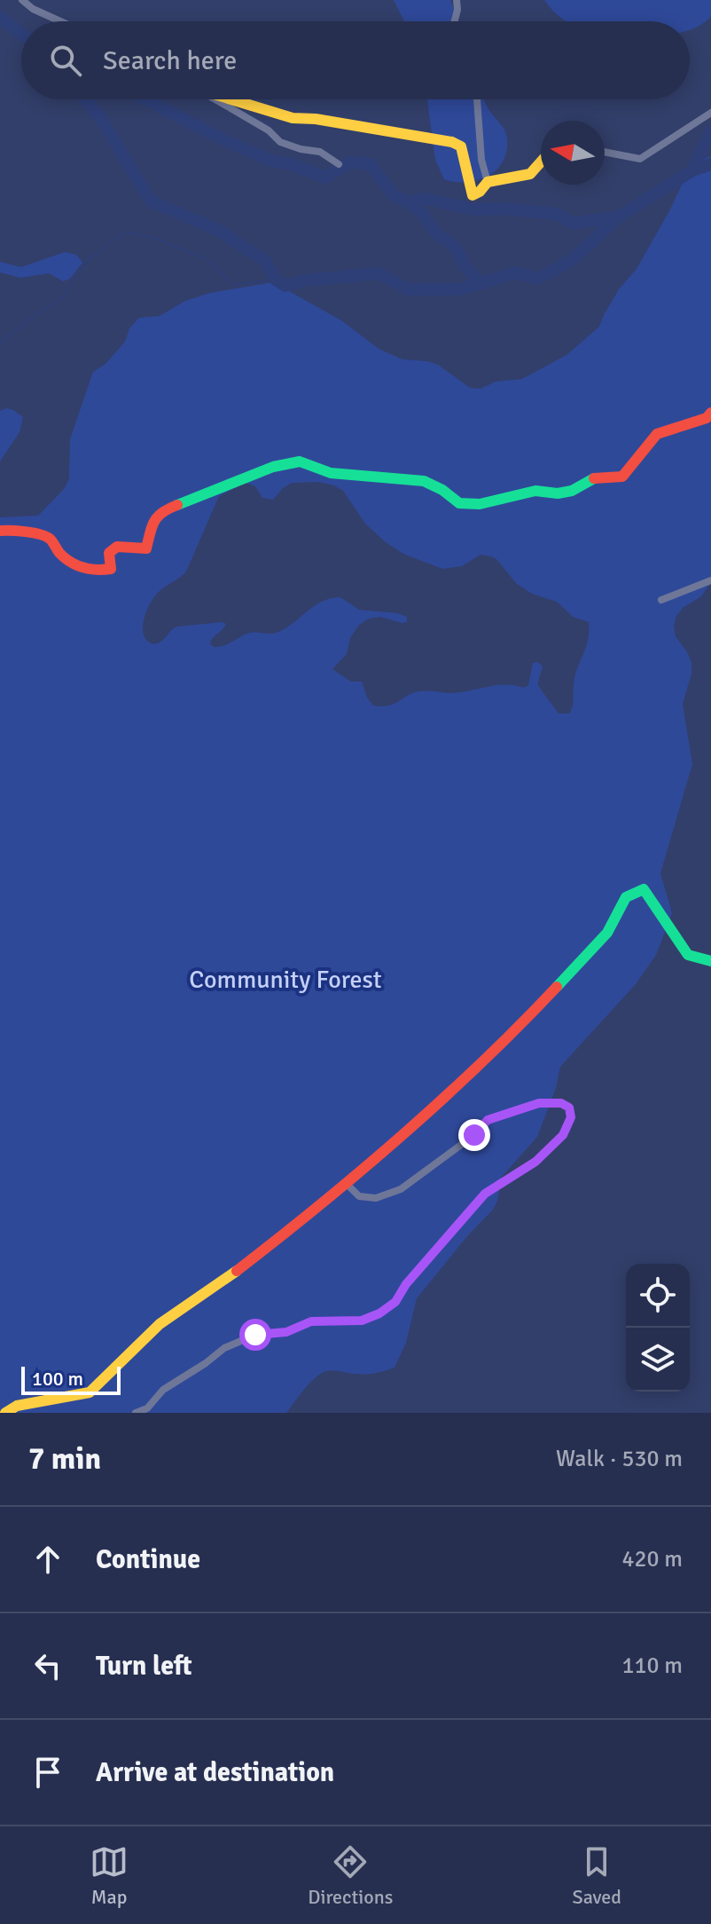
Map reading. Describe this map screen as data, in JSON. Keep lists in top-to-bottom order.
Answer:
{
  "parks": ["Community Forest"],
  "scale_bar": "100 m",
  "north": "left",
  "page": {
    "search": "Search here",
    "scale": "100 m",
    "heading": ["7 min", "Walk · 530 m"],
    "list": [
      ["Continue", "420 m"],
      ["Turn left", "110 m"],
      "Arrive at destination"
    ],
    "nav": ["Map", "Directions", "Saved"]
  }
}
